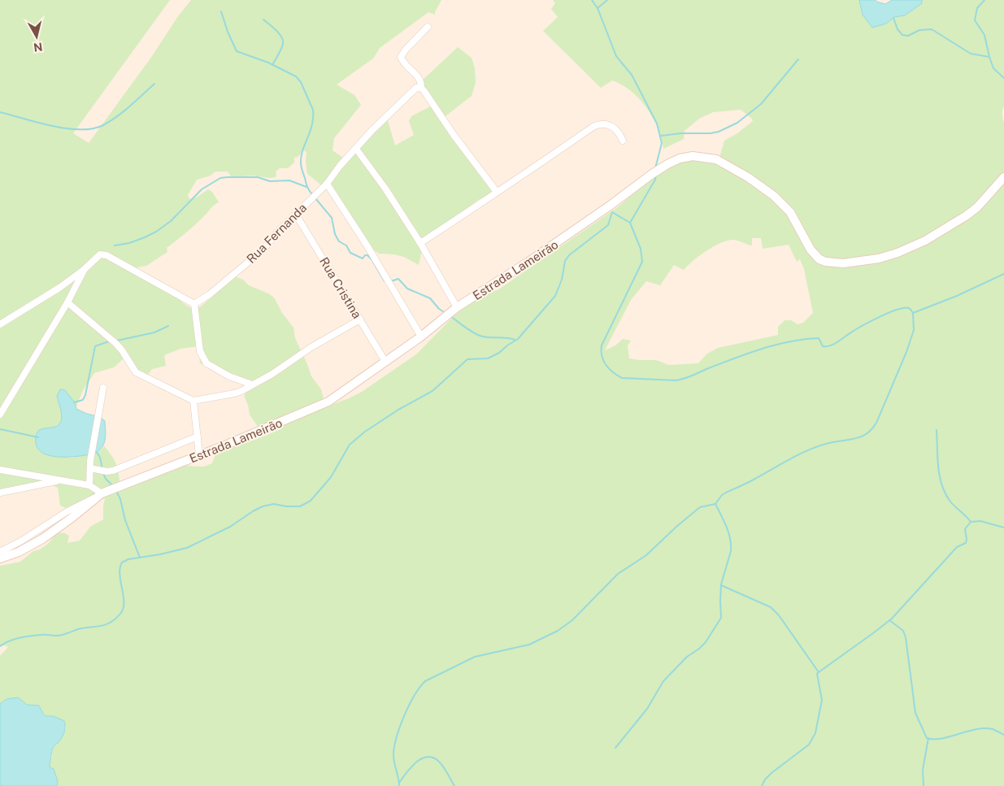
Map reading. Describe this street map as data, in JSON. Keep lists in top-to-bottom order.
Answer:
{
  "streets": {
    "street": ["Rua Fernanda", "Estrada Lameirão", "Rua Cristina"]
  },
  "crossings": [
    ["Rua Fernanda", "Rua Cristina"],
    ["Estrada Lameirão", "Rua Cristina"]
  ],
  "north": "bottom"
}
